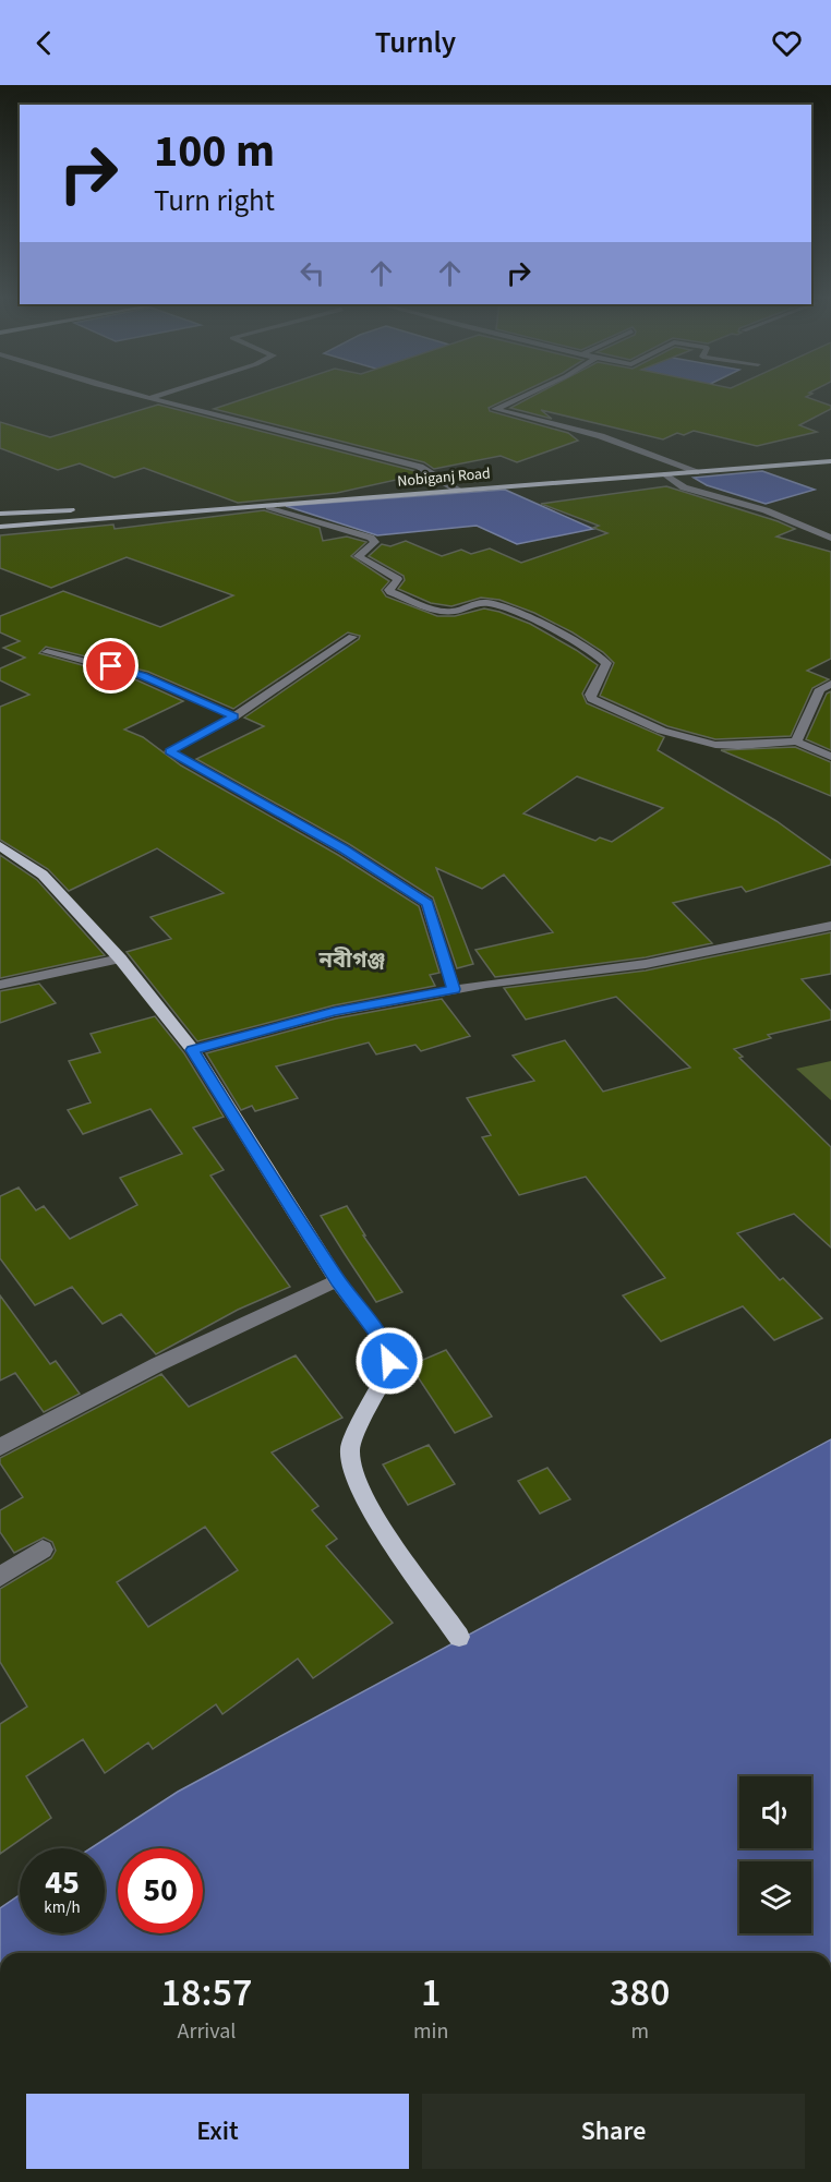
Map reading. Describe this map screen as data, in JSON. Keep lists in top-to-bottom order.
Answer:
{
  "streets": {
    "main road": ["Nobiganj Road"]
  },
  "districts": ["নবীগঞ্জ"],
  "page": {
    "header": "Turnly",
    "turn": ["100 m", "Turn right"],
    "speed": "45 km/h",
    "limit": "50",
    "eta": [
      "18:57",
      "Arrival",
      "1",
      "min",
      "380",
      "m"
    ],
    "buttons": ["Exit", "Share"]
  }
}
